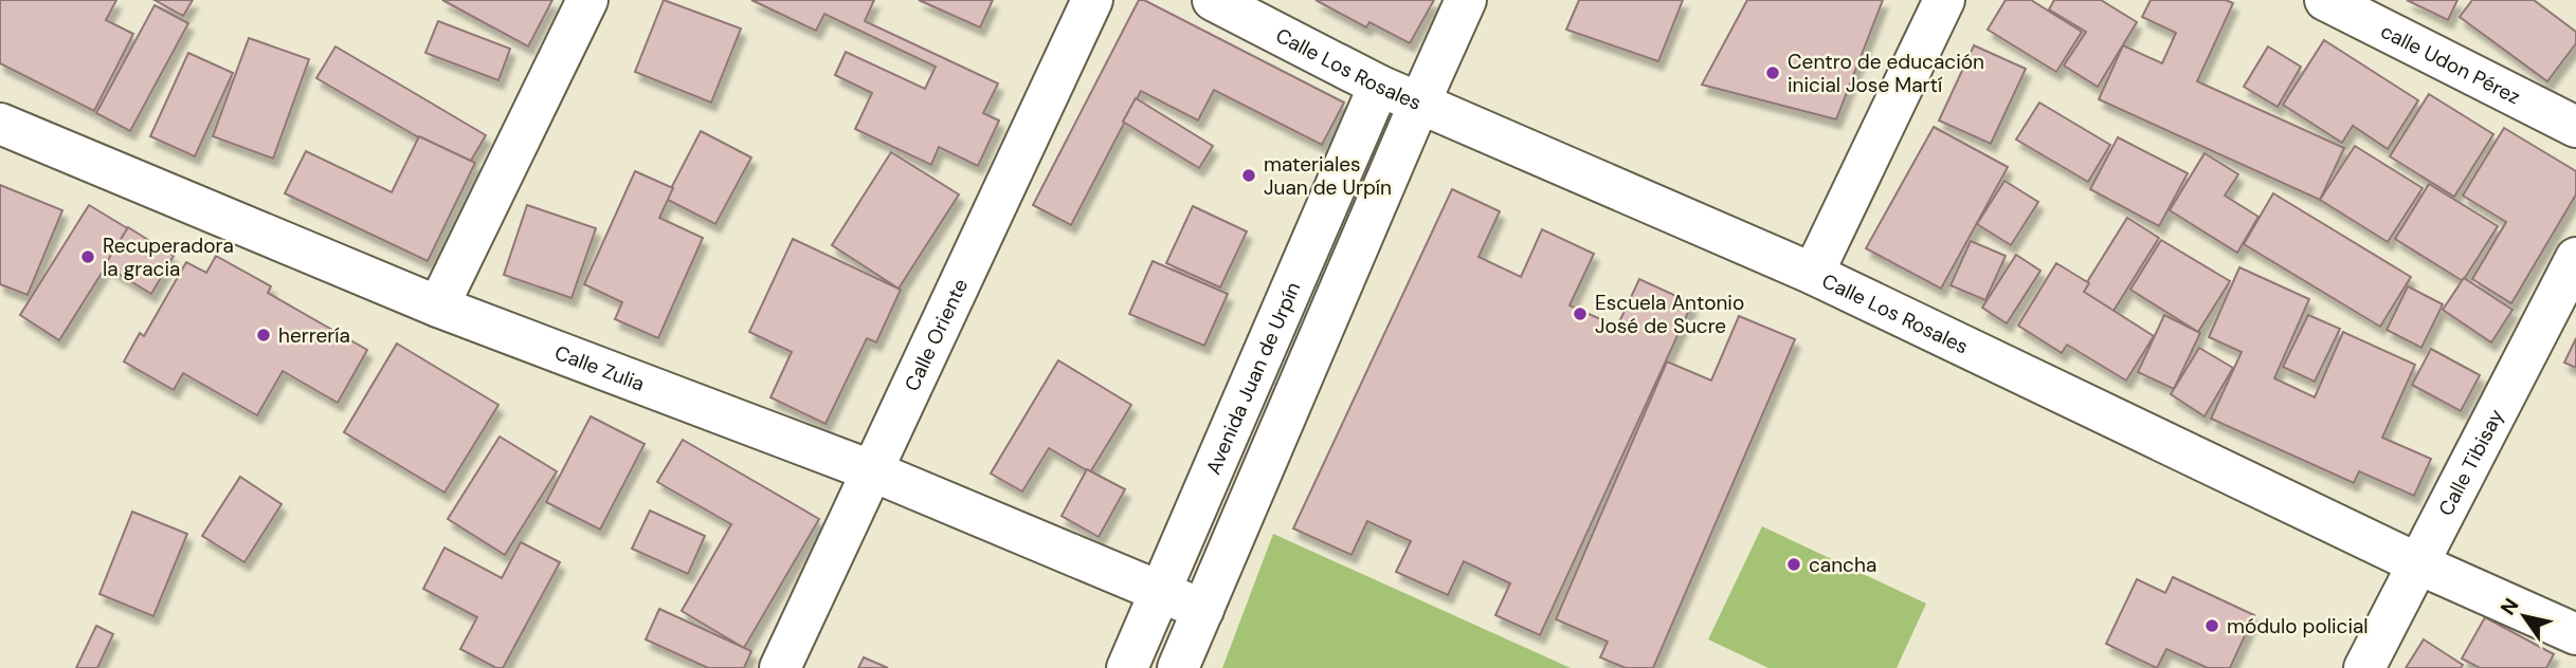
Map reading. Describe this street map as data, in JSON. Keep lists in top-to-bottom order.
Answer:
{
  "streets": {
    "street": [
      "calle Udon Pérez",
      "Calle Los Rosales",
      "Calle Oriente",
      "Calle Zulia",
      "Avenida Juan de Urpín",
      "Calle Tibisay"
    ]
  },
  "crossings": [
    ["Calle Los Rosales", "Avenida Juan de Urpín"],
    ["Calle Los Rosales", "Calle Tibisay"],
    ["Calle Oriente", "Calle Zulia"],
    ["Calle Zulia", "Avenida Juan de Urpín"]
  ],
  "places": [
    "Centro de educación inicial Jose Martí",
    "materiales Juan de Urpín",
    "Recuperadora la gracia",
    "Escuela Antonio José de Sucre",
    "herrería",
    "cancha",
    "módulo policial"
  ],
  "north": "top left"
}
